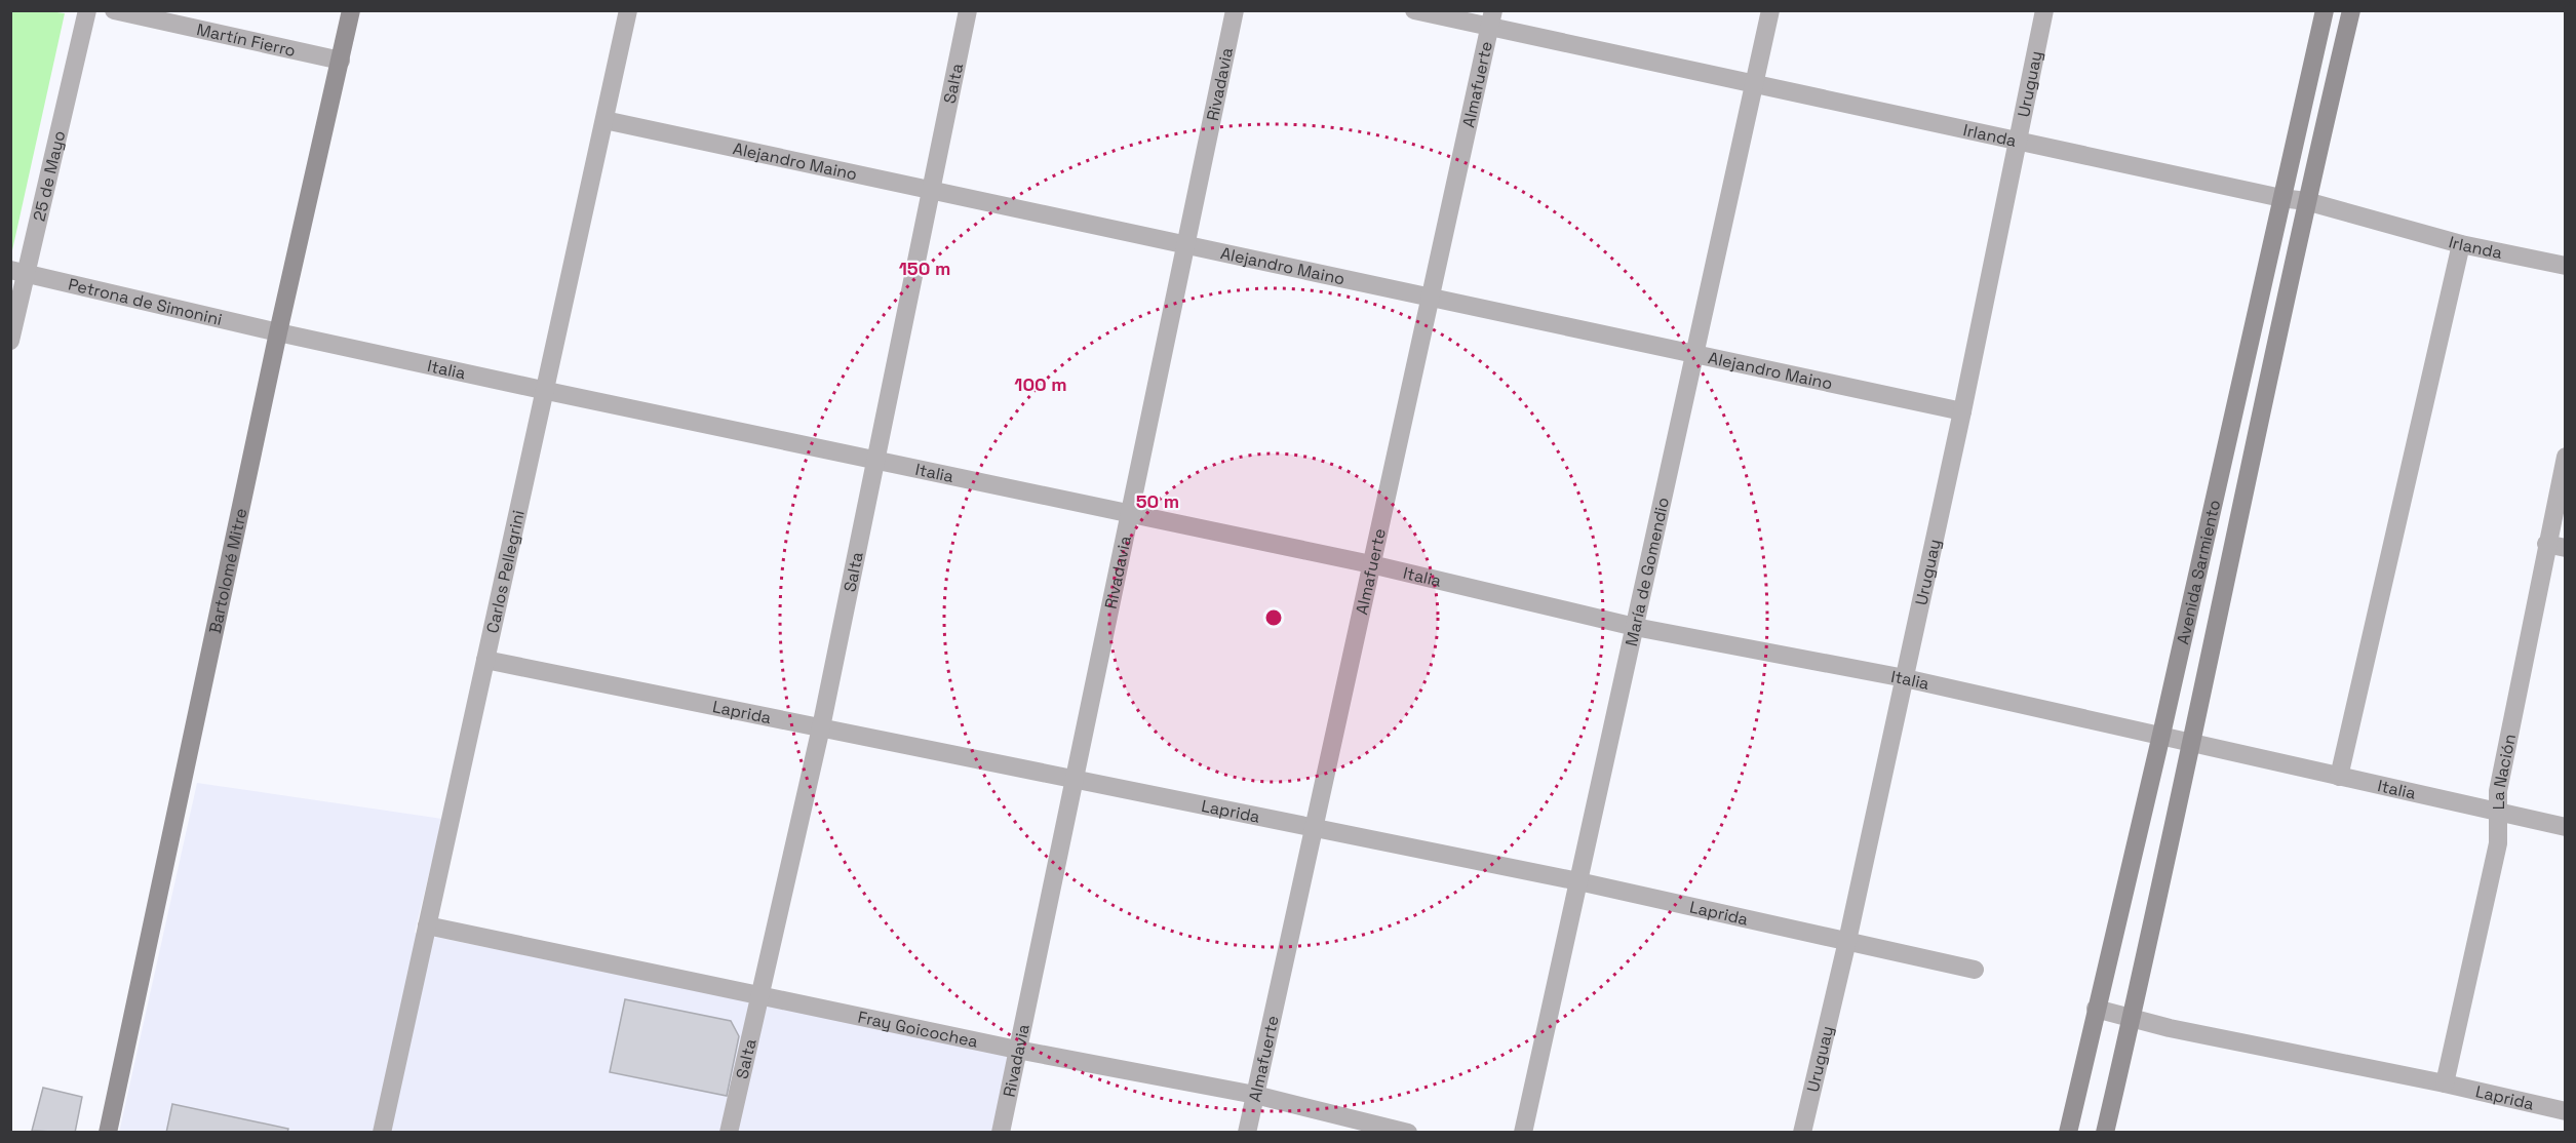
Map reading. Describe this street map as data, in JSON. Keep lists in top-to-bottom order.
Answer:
{
  "streets": {
    "main road": ["Bartolomé Mitre", "Avenida Sarmiento"],
    "street": [
      "Martín Fierro",
      "Rivadavia",
      "Salta",
      "Almafuerte",
      "Uruguay",
      "Irlanda",
      "Alejandro Maino",
      "25 de Mayo",
      "Petrona de Simonini",
      "Italia",
      "Carlos Pellegrini",
      "María de Gomendio",
      "Laprida",
      "La Nación",
      "Fray Goicochea"
    ]
  },
  "crossings": [
    ["Martín Fierro", "Bartolomé Mitre"],
    ["Rivadavia", "Alejandro Maino"],
    ["Rivadavia", "Italia"],
    ["Rivadavia", "Laprida"],
    ["Rivadavia", "Fray Goicochea"],
    ["Salta", "Alejandro Maino"],
    ["Salta", "Italia"],
    ["Salta", "Laprida"],
    ["Salta", "Fray Goicochea"],
    ["Almafuerte", "Irlanda"],
    ["Almafuerte", "Alejandro Maino"],
    ["Almafuerte", "Italia"],
    ["Almafuerte", "Laprida"],
    ["Almafuerte", "Fray Goicochea"],
    ["Uruguay", "Irlanda"],
    ["Uruguay", "Alejandro Maino"],
    ["Uruguay", "Italia"],
    ["Uruguay", "Laprida"],
    ["Irlanda", "María de Gomendio"],
    ["Irlanda", "Avenida Sarmiento"],
    ["Alejandro Maino", "Carlos Pellegrini"],
    ["Alejandro Maino", "María de Gomendio"],
    ["25 de Mayo", "Petrona de Simonini"],
    ["Petrona de Simonini", "Italia"],
    ["Petrona de Simonini", "Bartolomé Mitre"],
    ["Italia", "Bartolomé Mitre"],
    ["Italia", "Carlos Pellegrini"],
    ["Italia", "María de Gomendio"],
    ["Italia", "Avenida Sarmiento"],
    ["Italia", "La Nación"],
    ["Carlos Pellegrini", "Laprida"],
    ["Carlos Pellegrini", "Fray Goicochea"],
    ["María de Gomendio", "Laprida"],
    ["Avenida Sarmiento", "Laprida"],
    ["Laprida", "La Nación"]
  ],
  "rings": ["150 m", "100 m", "50 m"]
}
